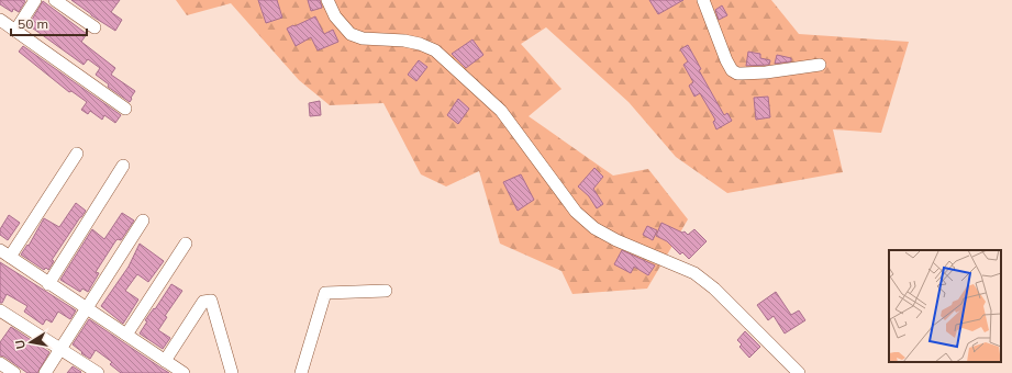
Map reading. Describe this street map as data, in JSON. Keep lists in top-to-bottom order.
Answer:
{
  "scale_bar": "50 m",
  "north": "left"
}
